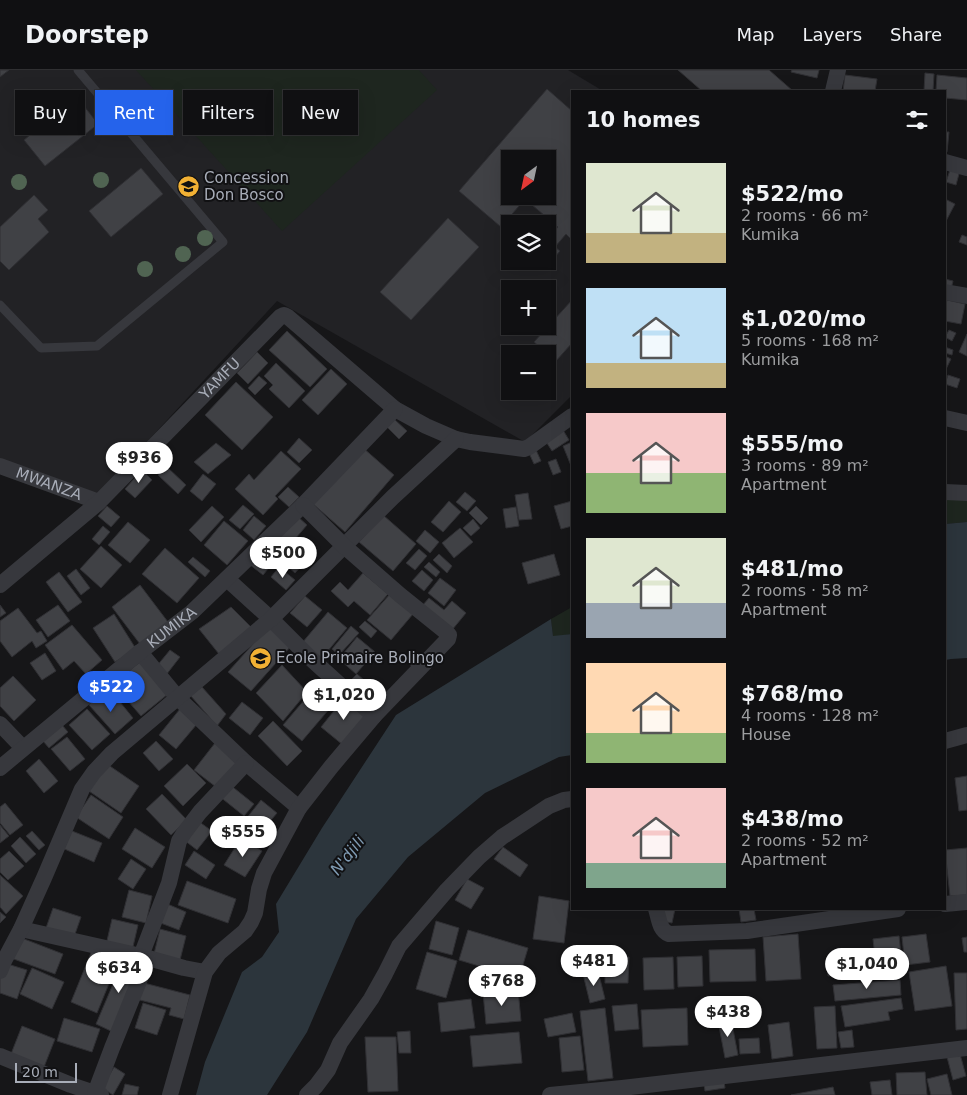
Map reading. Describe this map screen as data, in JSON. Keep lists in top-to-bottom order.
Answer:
{
  "streets": {
    "street": ["YAMFU", "MWANZA", "KUMIKA"]
  },
  "crossings": [
    ["YAMFU", "MWANZA"],
    ["YAMFU", "KUMIKA"]
  ],
  "water": ["N'djili"],
  "places": {
    "school or university": ["Concession Don Bosco", "Ecole Primaire Bolingo"]
  },
  "scale_bar": "20 m",
  "north": "bottom left",
  "page": {
    "header": "Doorstep",
    "nav": ["Map", "Layers", "Share"],
    "chip": [
      "Buy",
      "Rent",
      "Filters",
      "New"
    ],
    "heading": "10 homes",
    "map_buttons": ["+", "−"],
    "list": [
      {
        "name": "$522/mo",
        "note": "2 rooms · 66 m² · Kumika"
      },
      {
        "name": "$1,020/mo",
        "note": "5 rooms · 168 m² · Kumika"
      },
      {
        "name": "$555/mo",
        "note": "3 rooms · 89 m² · Apartment"
      },
      {
        "name": "$481/mo",
        "note": "2 rooms · 58 m² · Apartment"
      },
      {
        "name": "$768/mo",
        "note": "4 rooms · 128 m² · House"
      },
      {
        "name": "$438/mo",
        "note": "2 rooms · 52 m² · Apartment"
      }
    ],
    "price": [
      "$936",
      "$500",
      "$522",
      "$1,020",
      "$555",
      "$481",
      "$1,040",
      "$634",
      "$768",
      "$438"
    ],
    "scale": "20 m"
  }
}
